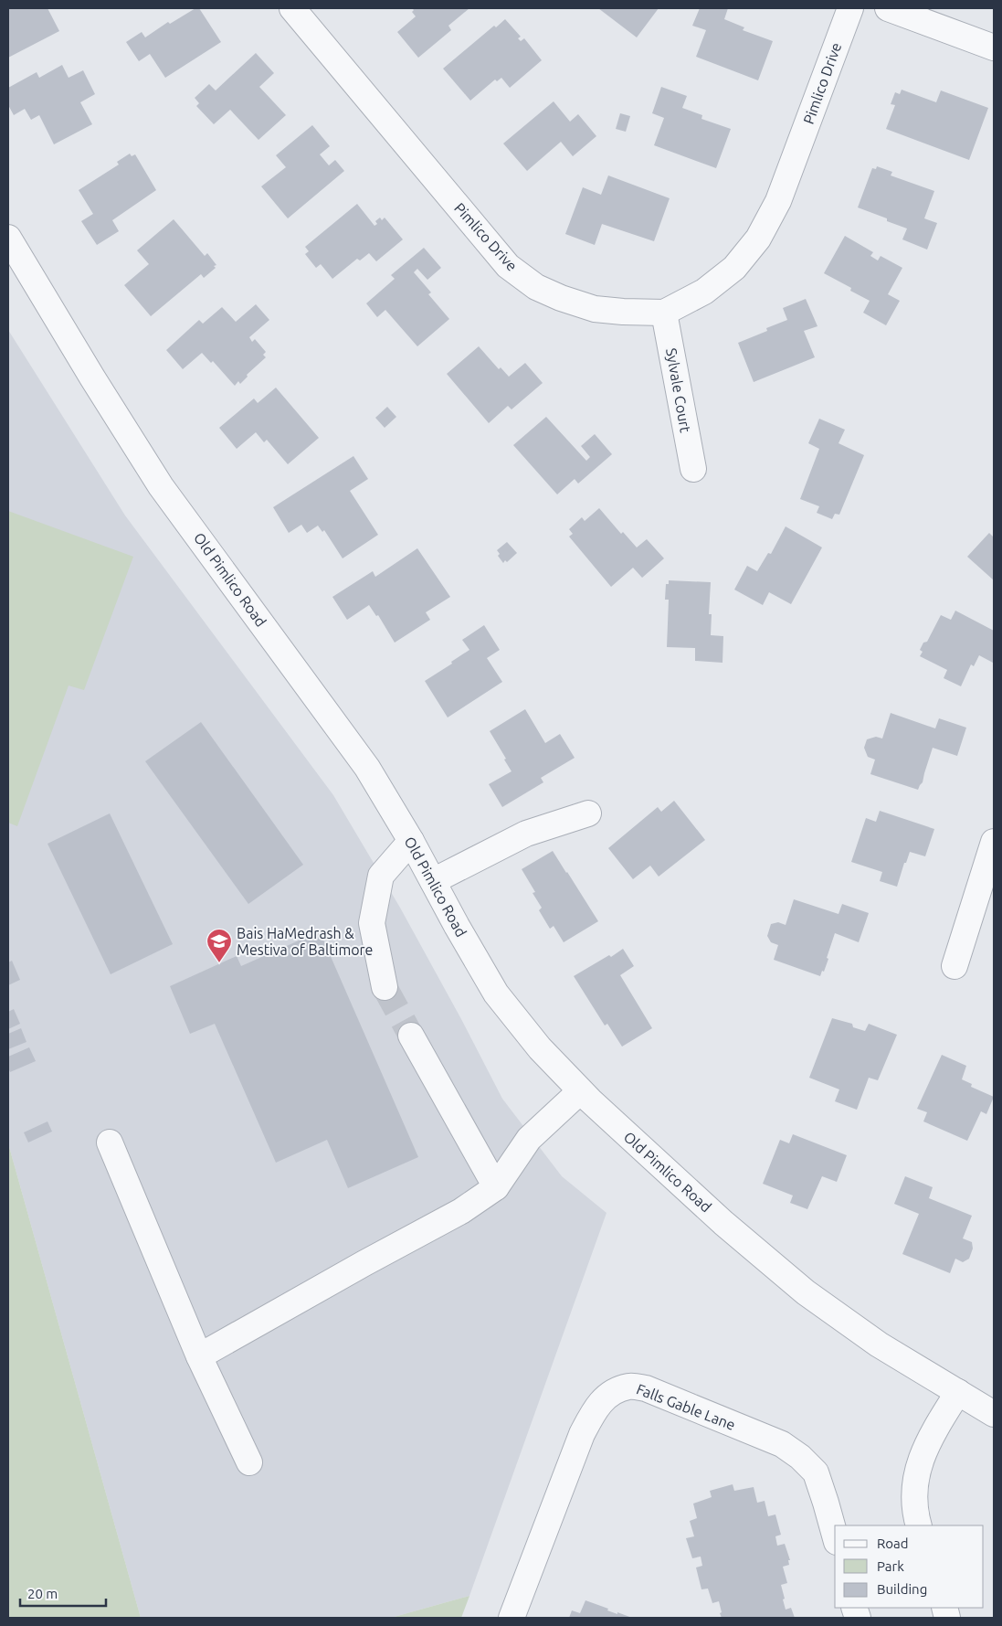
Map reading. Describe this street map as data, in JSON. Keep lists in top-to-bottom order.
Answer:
{
  "streets": {
    "street": [
      "Pimlico Drive",
      "Sylvale Court",
      "Old Pimlico Road",
      "Falls Gable Lane"
    ]
  },
  "crossings": [
    ["Pimlico Drive", "Sylvale Court"]
  ],
  "places": {
    "school or university": ["Bais HaMedrash & Mestiva of Baltimore"]
  },
  "legend": ["Road", "Park", "Building"],
  "scale_bar": "20 m"
}
